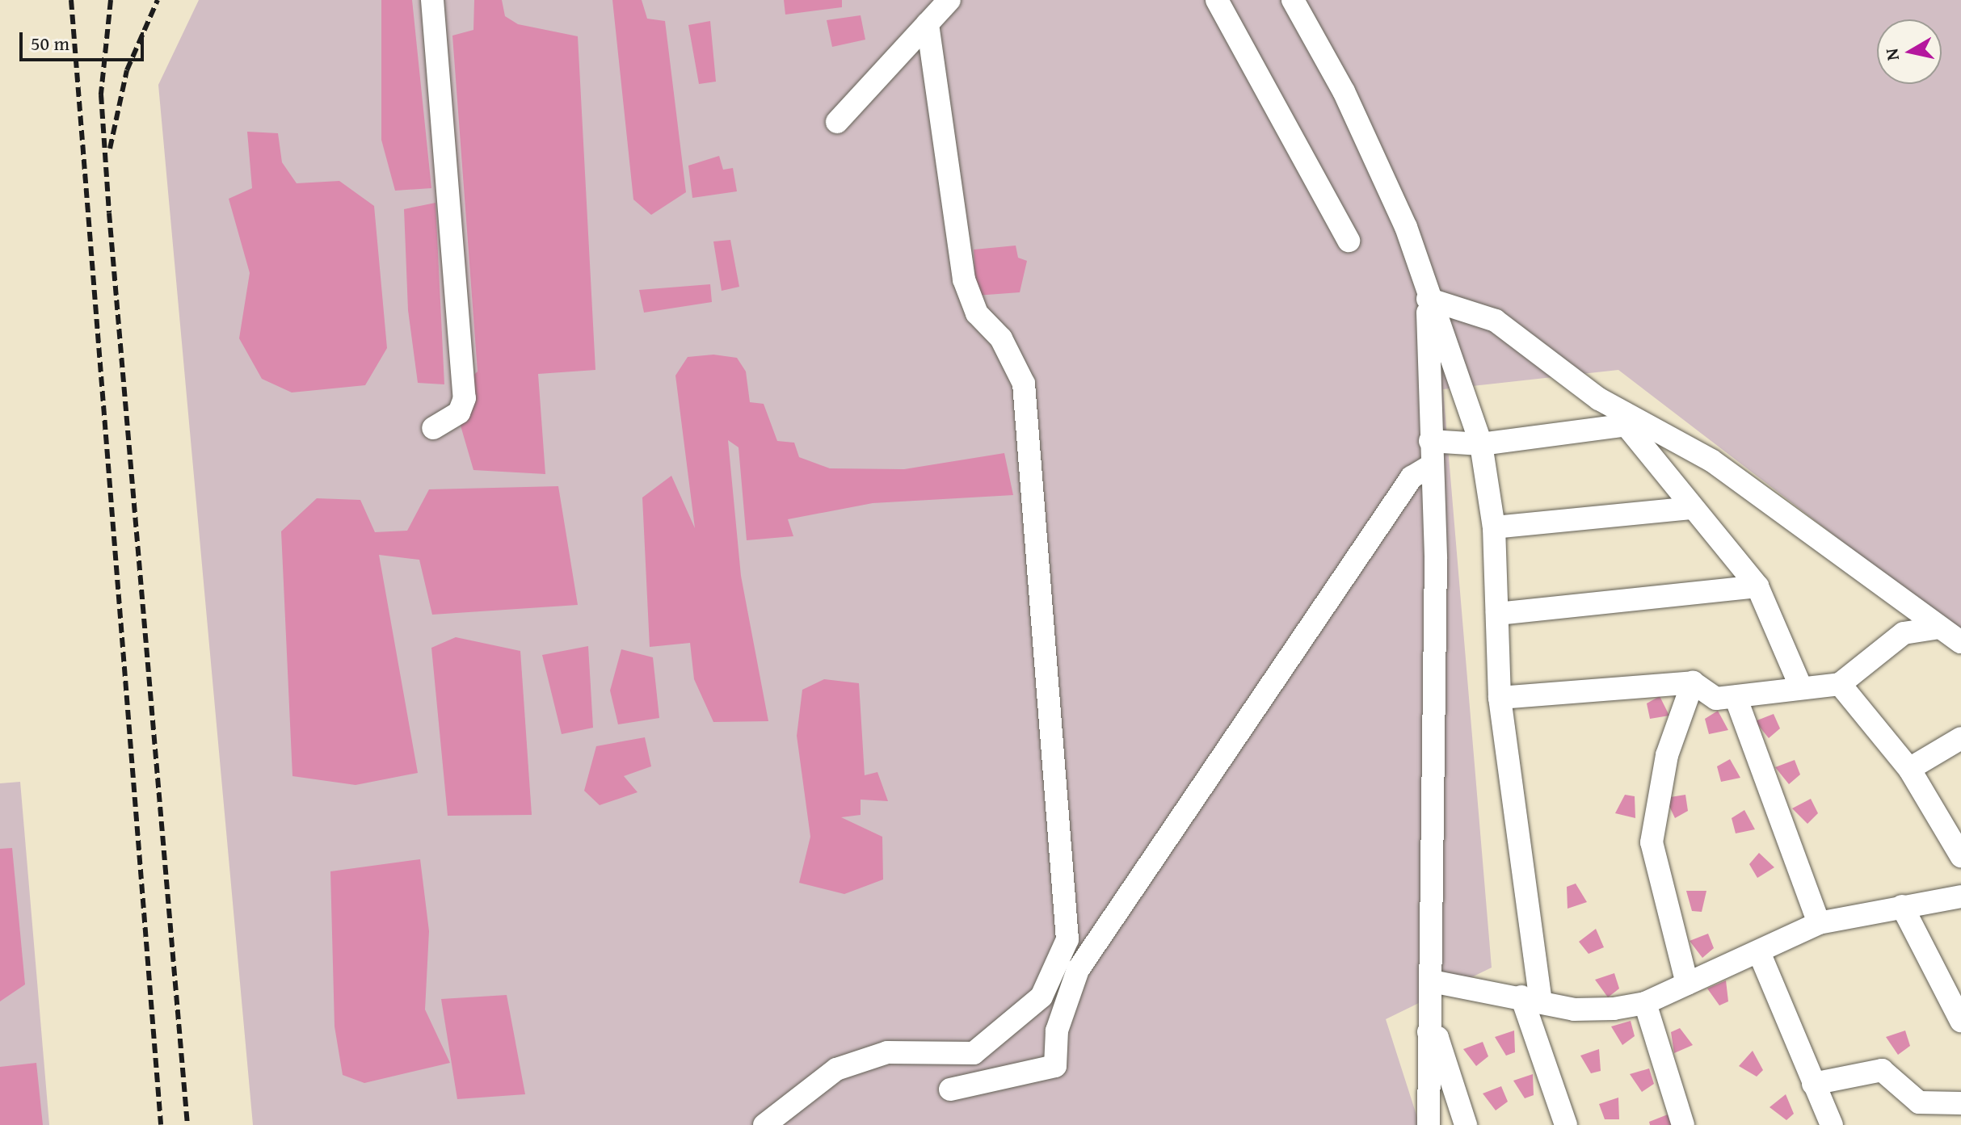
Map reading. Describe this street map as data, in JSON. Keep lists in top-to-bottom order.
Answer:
{
  "scale_bar": "50 m",
  "north": "left"
}
